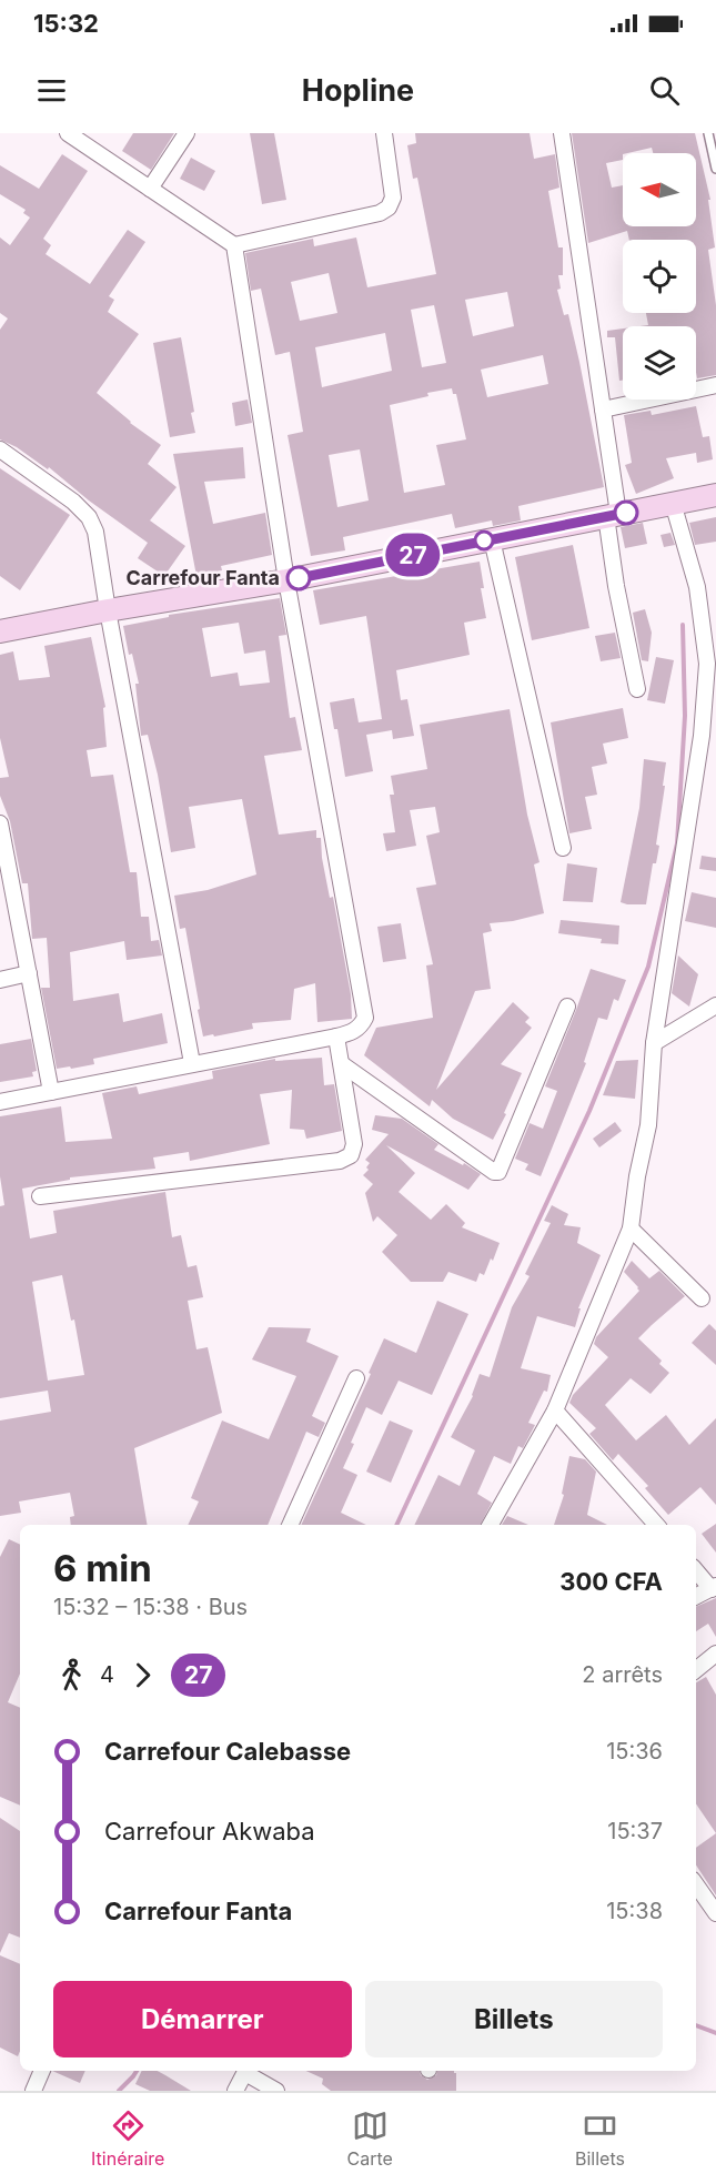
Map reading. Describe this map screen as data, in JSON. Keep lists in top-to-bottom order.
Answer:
{
  "places": ["Carrefour Fanta"],
  "lines": ["bus line 27"],
  "north": "left",
  "page": {
    "status": "15:32",
    "header": "Hopline",
    "on_map": "27",
    "heading": ["6 min", "15:32 – 15:38 · Bus", "300 CFA"],
    "legs": ["4", "27", "2 arrêts"],
    "list": [
      {
        "name": "Carrefour Calebasse",
        "value": "15:36"
      },
      {
        "name": "Carrefour Akwaba",
        "value": "15:37"
      },
      {
        "name": "Carrefour Fanta",
        "value": "15:38"
      }
    ],
    "buttons": ["Démarrer", "Billets"],
    "tabs": ["Itinéraire", "Carte", "Billets"]
  }
}
